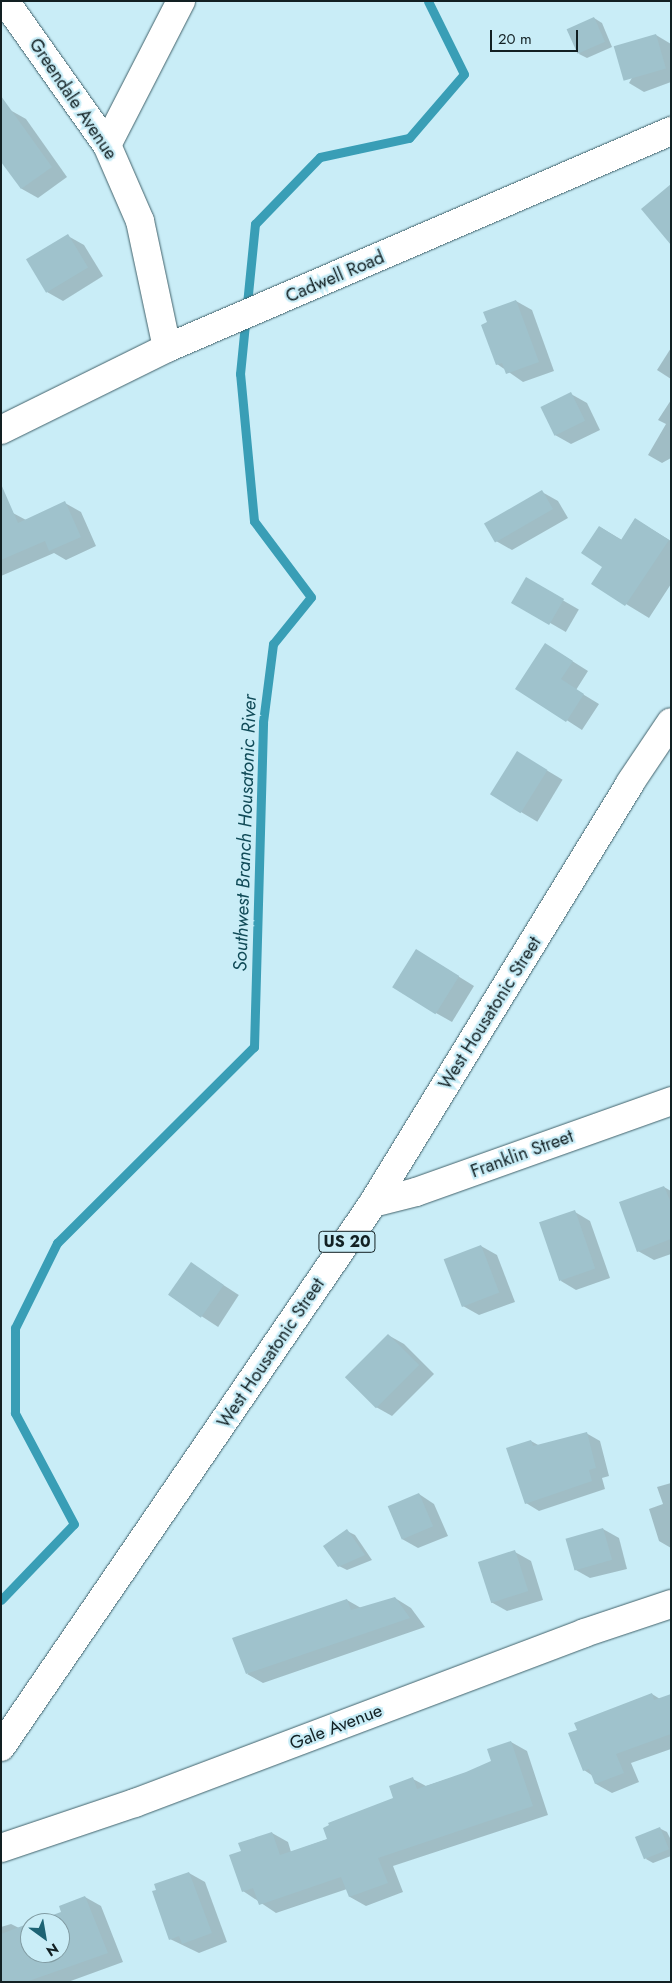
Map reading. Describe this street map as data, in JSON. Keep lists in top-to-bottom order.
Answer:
{
  "streets": {
    "main road": [
      "Greendale Avenue",
      "Cadwell Road",
      "West Housatonic Street",
      "Franklin Street",
      "US 20",
      "Gale Avenue"
    ]
  },
  "crossings": [
    ["Greendale Avenue", "Cadwell Road"],
    ["West Housatonic Street", "Franklin Street"]
  ],
  "water": ["Southwest Branch Housatonic River"],
  "scale_bar": "20 m",
  "north": "bottom right"
}
